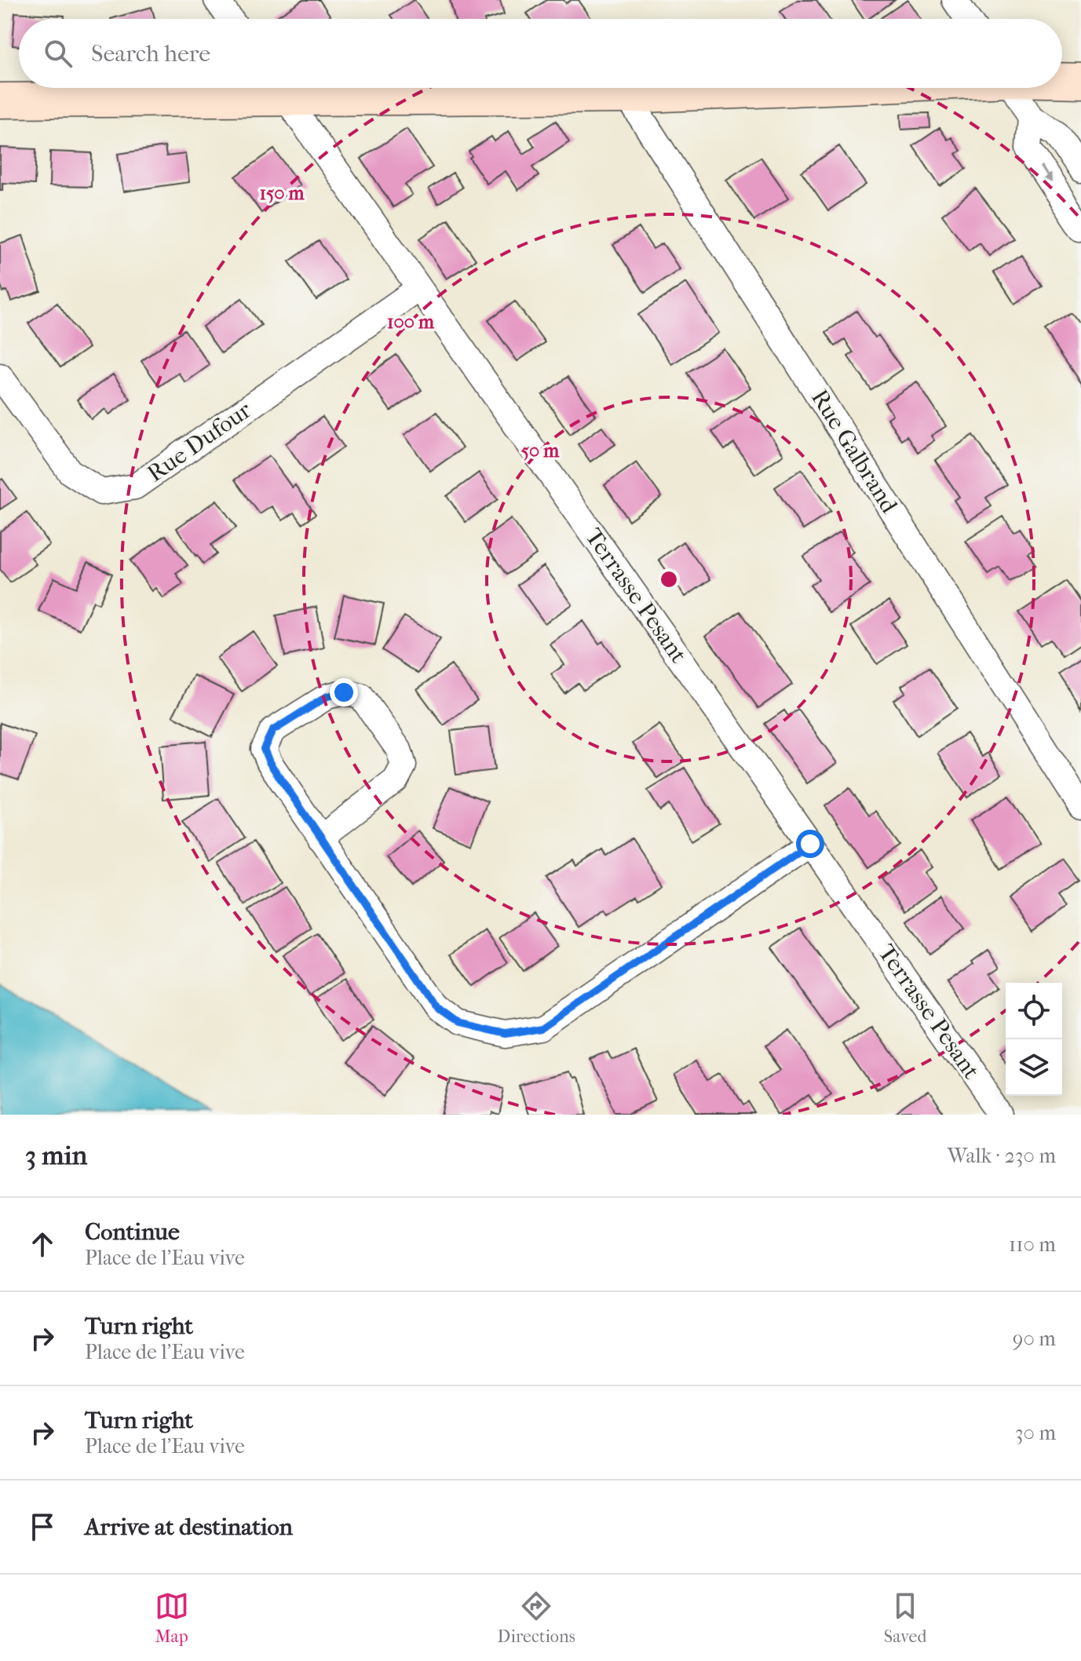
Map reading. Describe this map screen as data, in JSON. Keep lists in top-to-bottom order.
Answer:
{
  "streets": {
    "street": ["Rue Dufour", "Rue Galbrand", "Terrasse Pesant"]
  },
  "crossings": [
    ["Rue Dufour", "Terrasse Pesant"]
  ],
  "page": {
    "search": "Search here",
    "heading": ["3 min", "Walk · 230 m"],
    "list": [
      ["Continue", "Place de l'Eau vive", "110 m"],
      ["Turn right", "Place de l'Eau vive", "90 m"],
      ["Turn right", "Place de l'Eau vive", "30 m"],
      "Arrive at destination"
    ],
    "nav": ["Map", "Directions", "Saved"]
  },
  "rings": ["150 m", "100 m", "50 m"]
}
